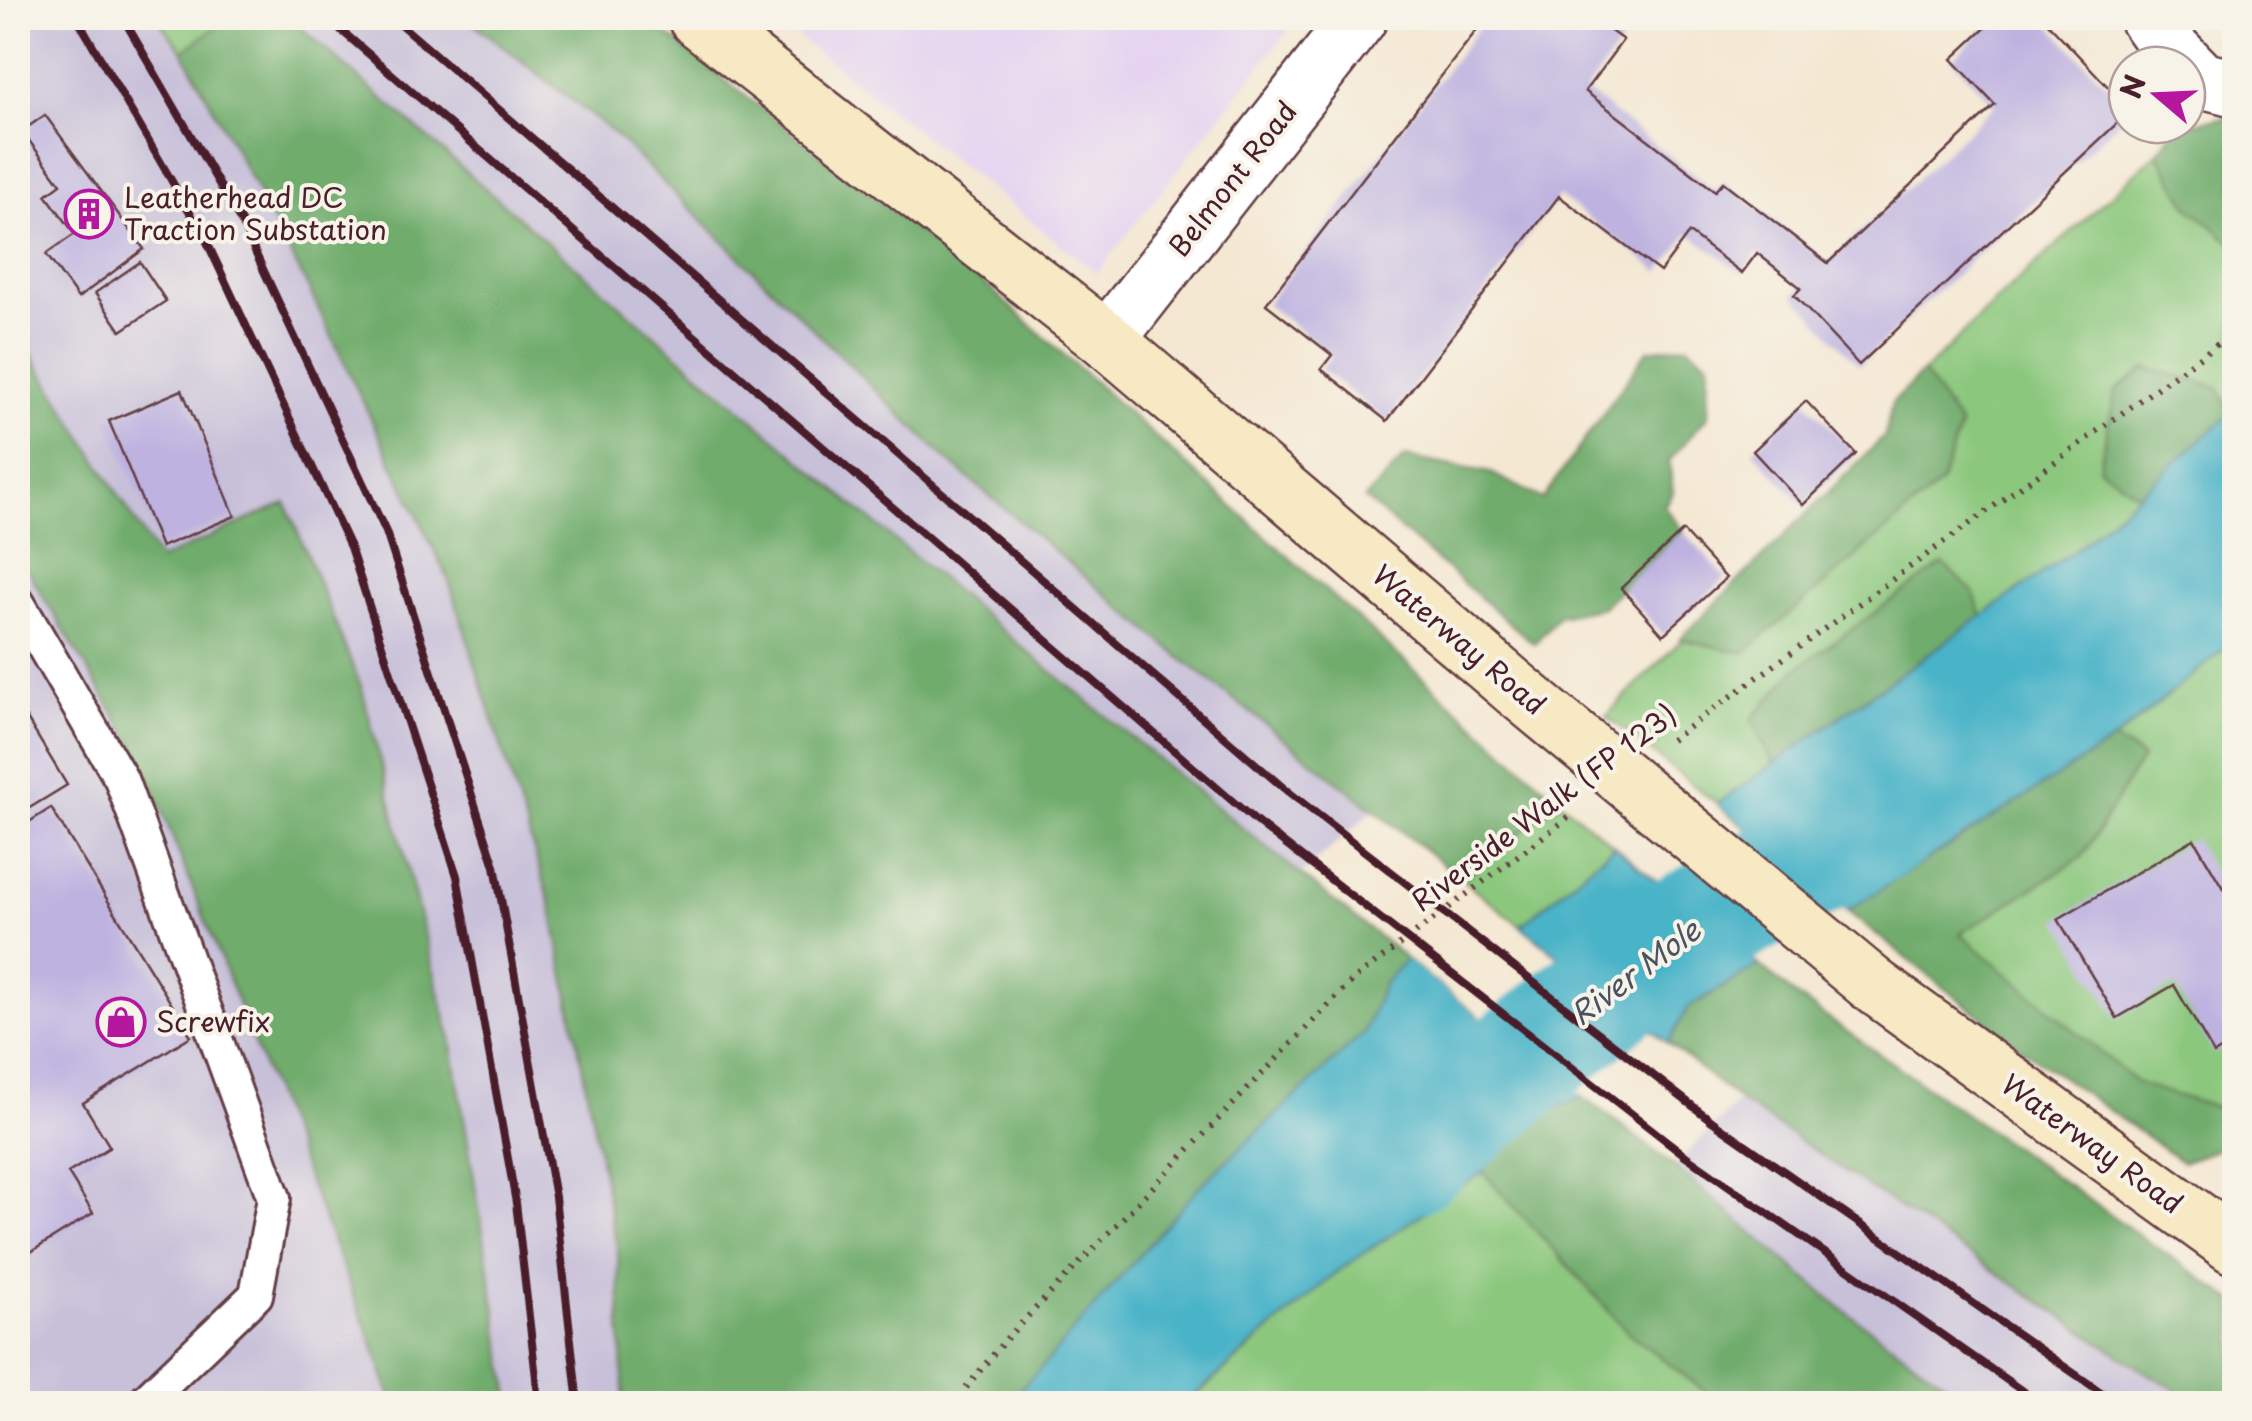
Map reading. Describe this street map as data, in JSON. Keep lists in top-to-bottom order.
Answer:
{
  "streets": {
    "main road": ["Waterway Road"],
    "street": ["Belmont Road"],
    "path": ["Riverside Walk (FP 123)"]
  },
  "crossings": [
    ["Belmont Road", "Waterway Road"]
  ],
  "water": ["River Mole"],
  "places": {
    "building": ["Leatherhead DC Traction Substation"],
    "shop": ["Screwfix"]
  },
  "north": "left"
}
